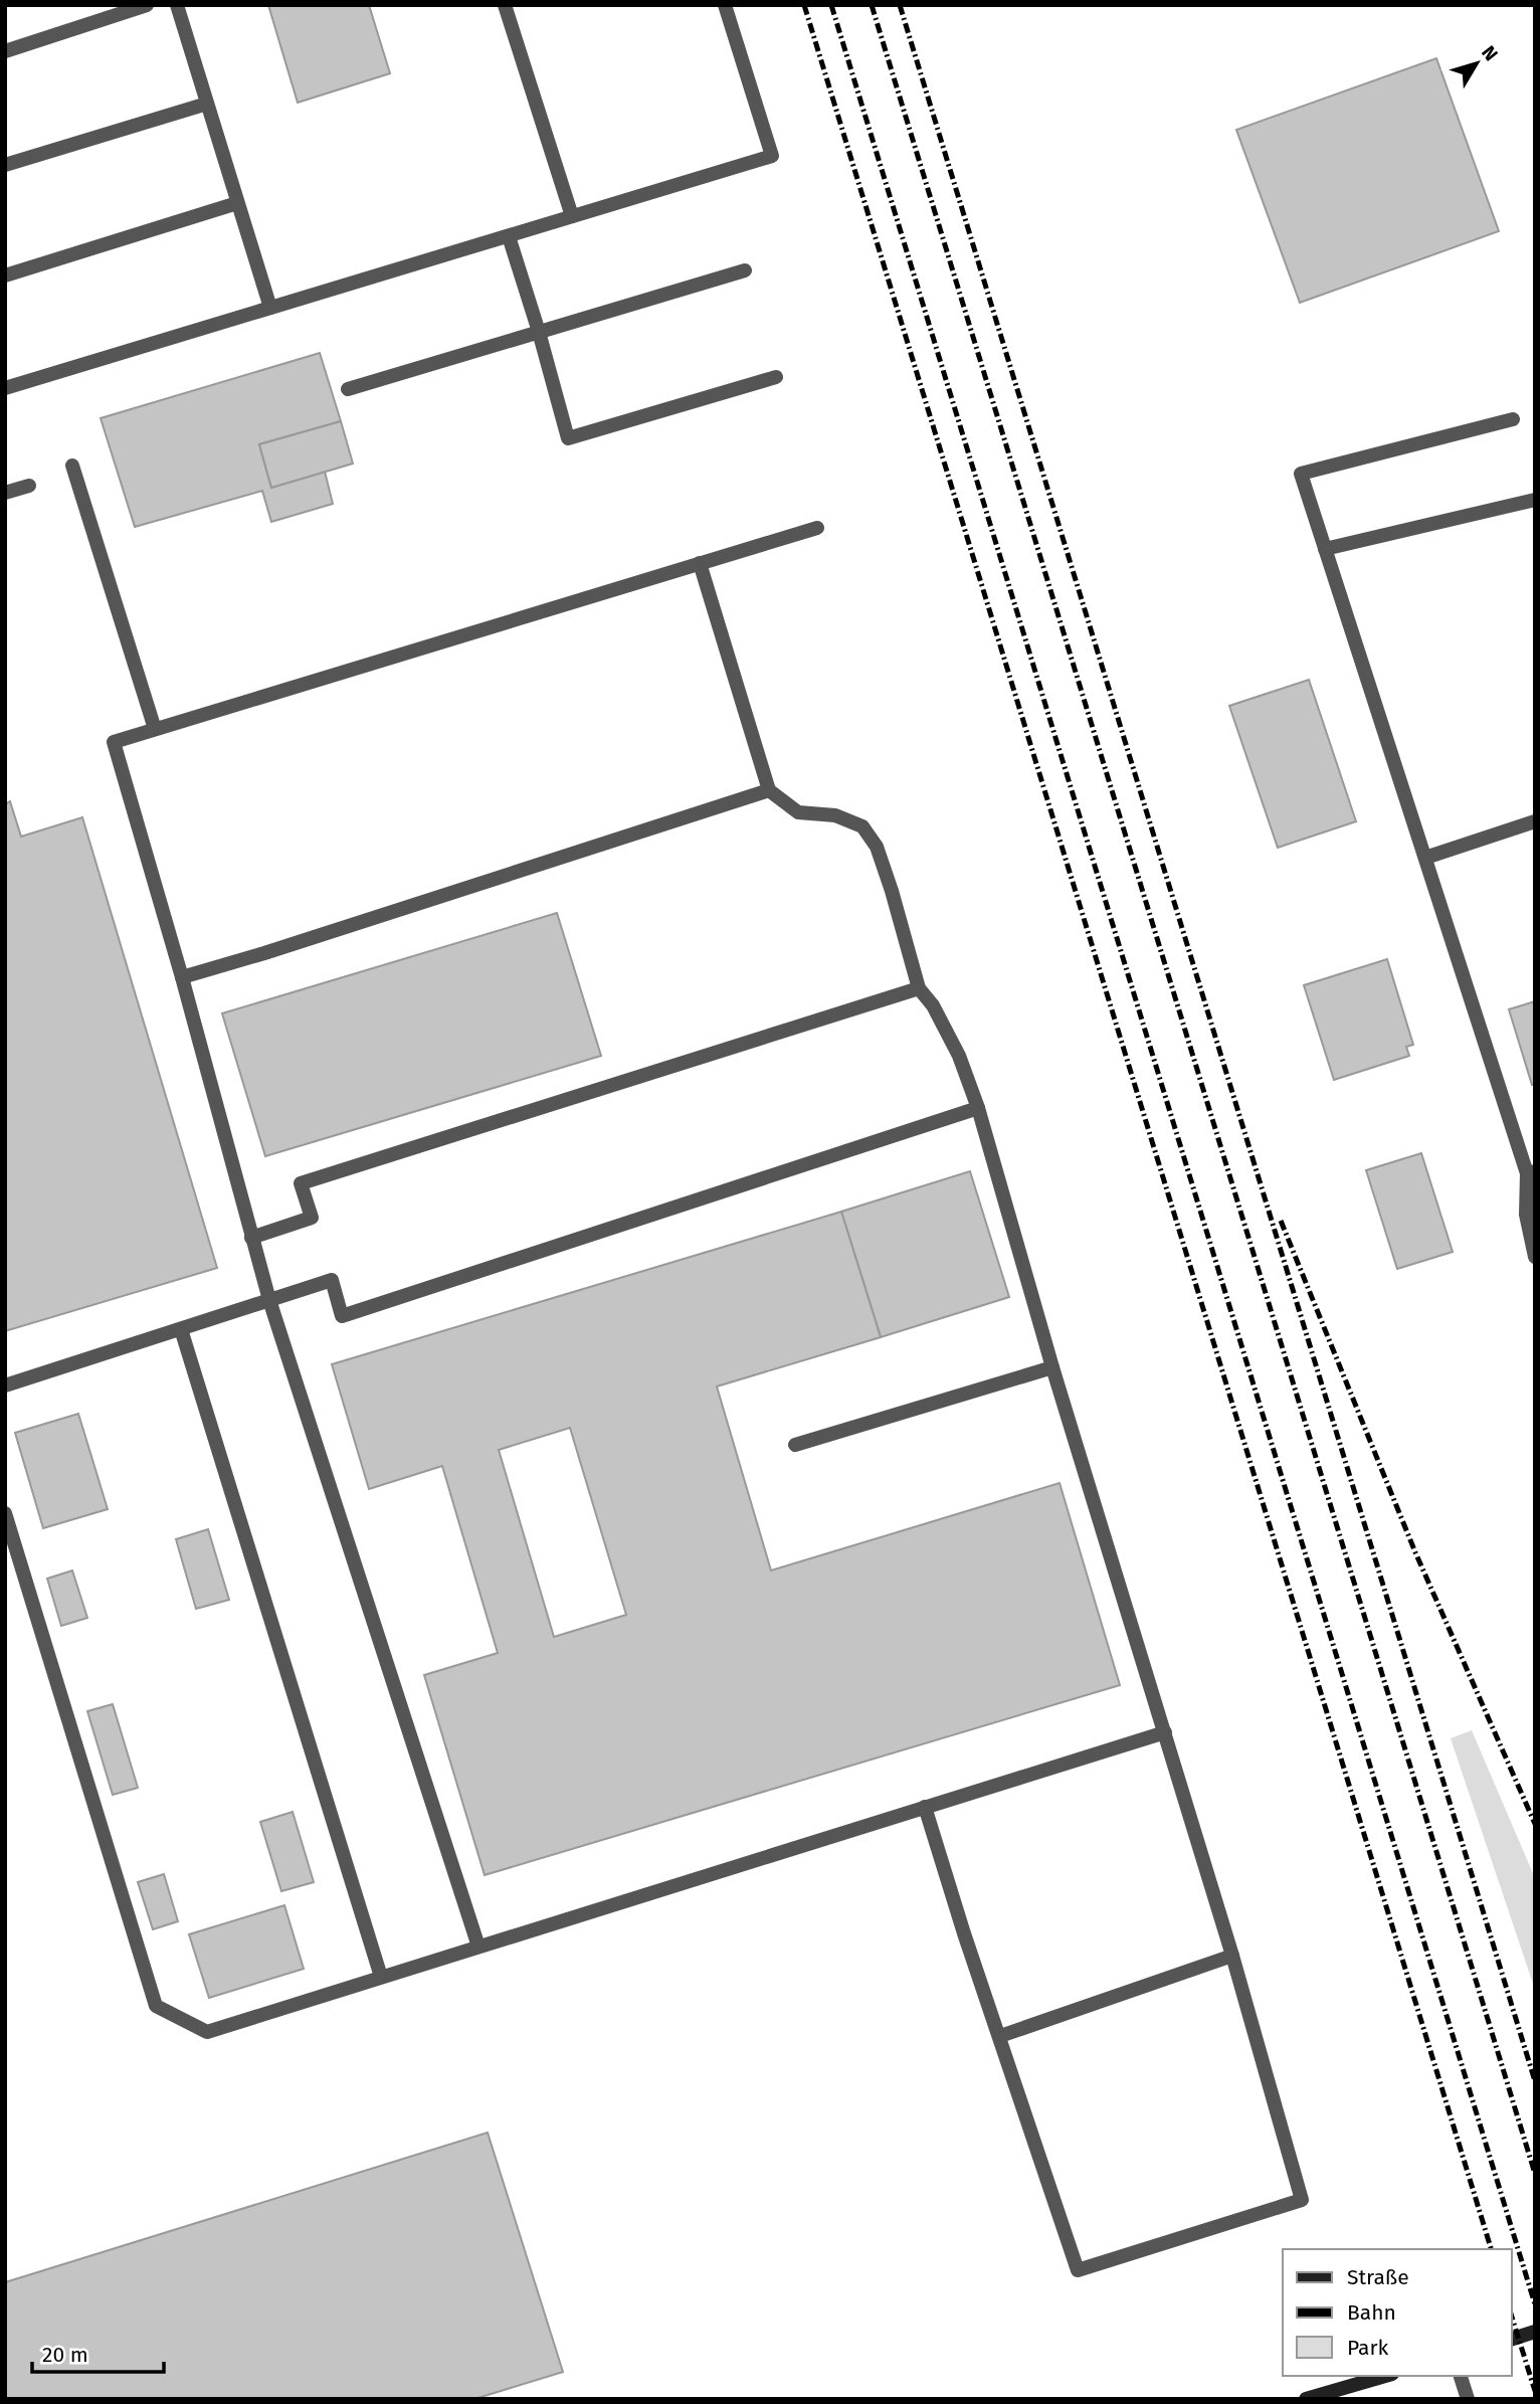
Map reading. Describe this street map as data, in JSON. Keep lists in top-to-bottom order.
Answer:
{
  "legend": ["Straße", "Bahn", "Park"],
  "scale_bar": "20 m",
  "north": "top right"
}
